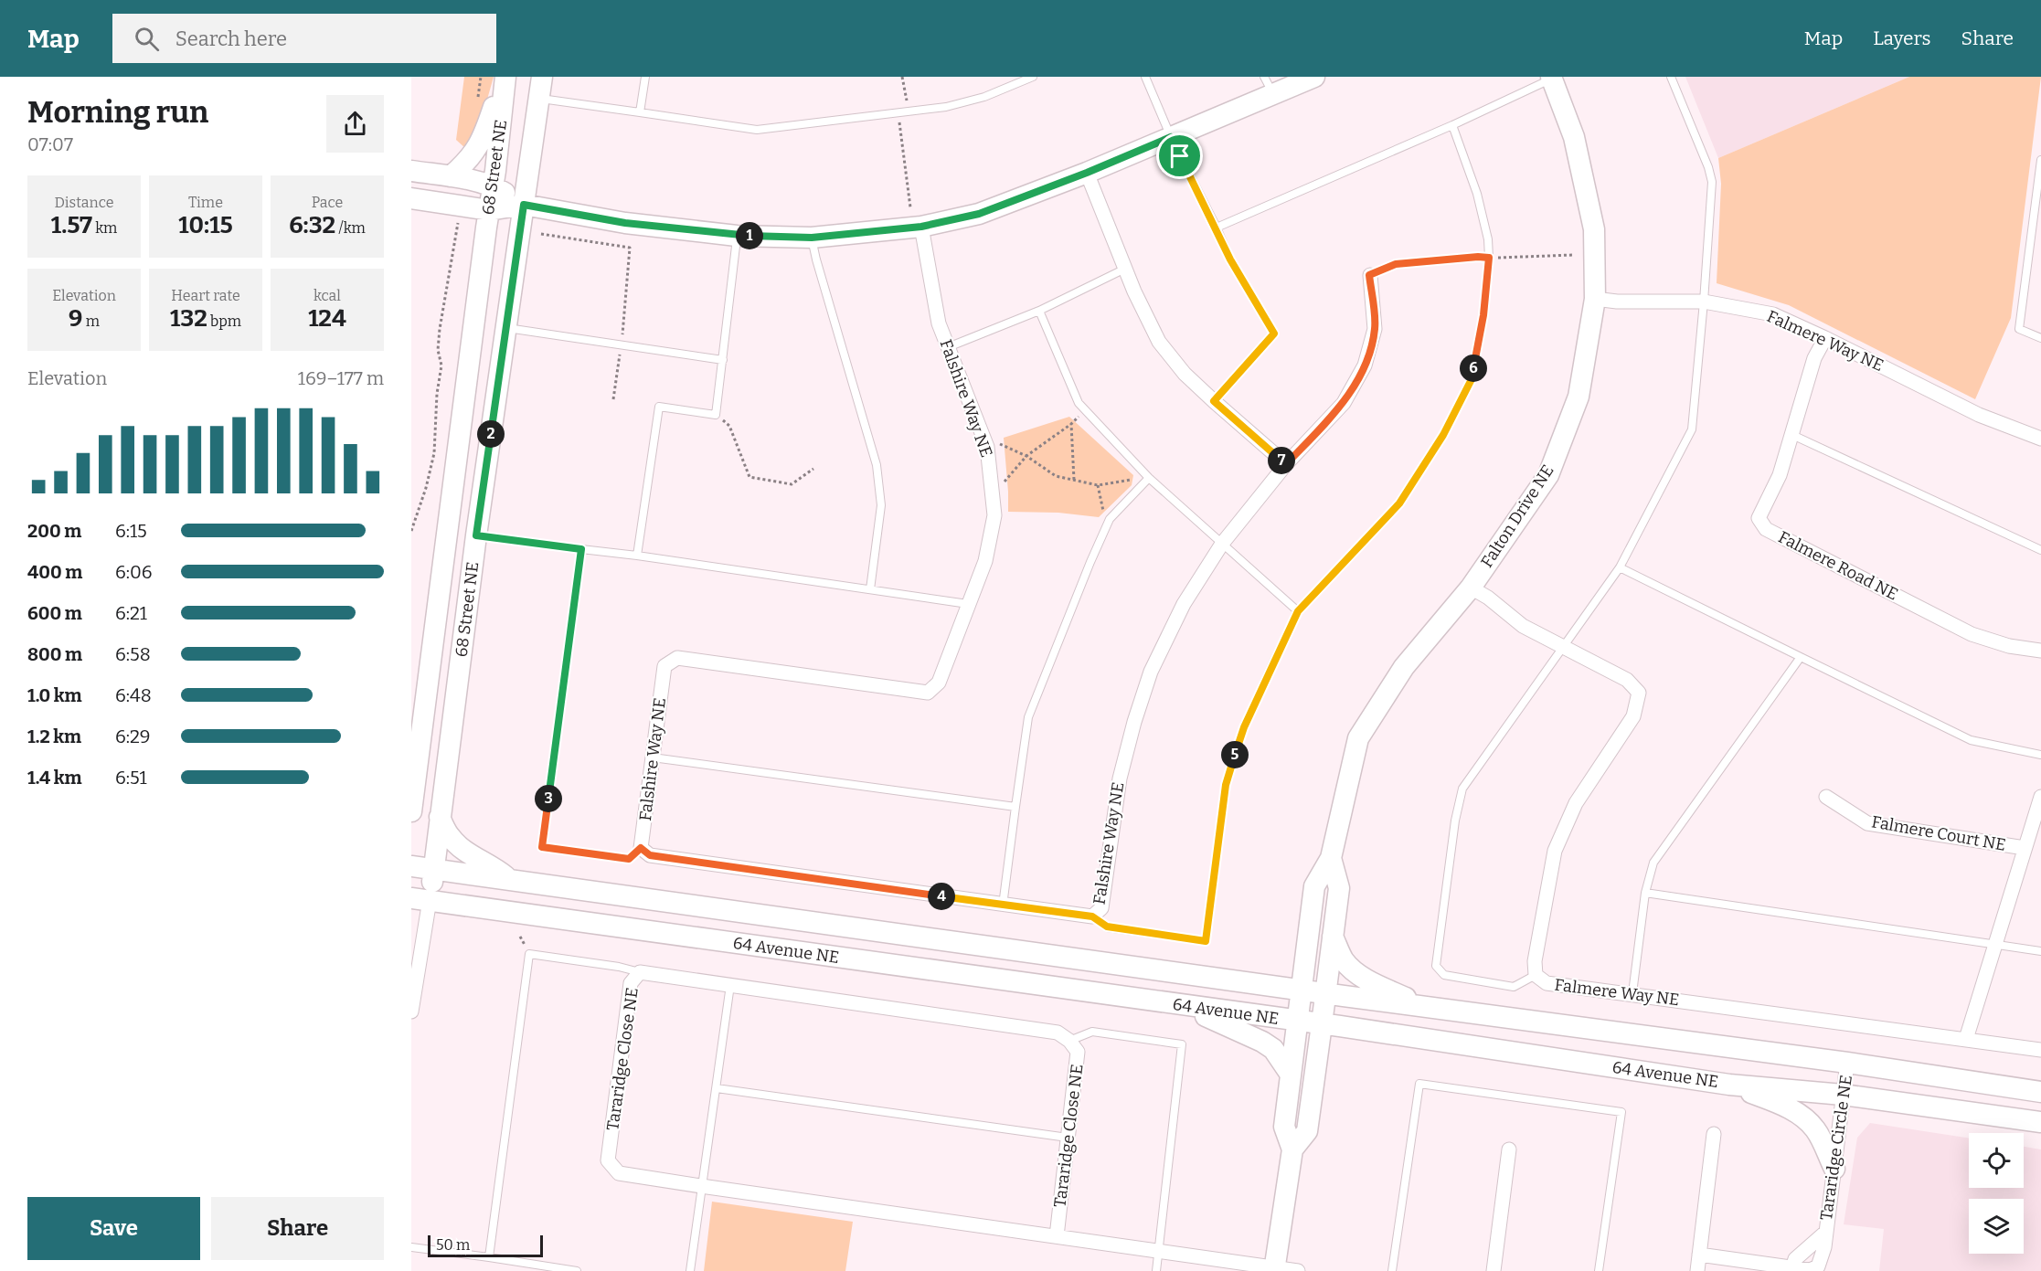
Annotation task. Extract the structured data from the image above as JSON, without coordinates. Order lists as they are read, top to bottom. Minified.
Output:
{"streets":{"main road":["68 Street NE","Falton Drive NE","64 Avenue NE"],"street":["Falmere Way NE","Falshire Way NE","Falmere Road NE","Falmere Court NE","Tararidge Close NE","Tararidge Circle NE"]},"crossings":[["68 Street NE","64 Avenue NE"],["Falmere Way NE","Falton Drive NE"],["Falmere Way NE","Falmere Road NE"],["Falton Drive NE","64 Avenue NE"],["64 Avenue NE","Tararidge Circle NE"]],"scale_bar":"50 m","page":{"header":"Map","search":"Search here","nav":["Map","Layers","Share"],"heading":["Morning run","07:07"],"stats":[["Distance","1.57 km"],["Time","10:15"],["Pace","6:32 /km"],["Elevation","9 m"],["Heart rate","132 bpm"],["kcal","124"]],"pins":["1","6","2","7","5","3","4"],"chart":["Elevation","169–177 m"],"list":[{"name":"200 m","note":"6:15"},{"name":"400 m","note":"6:06"},{"name":"600 m","note":"6:21"},{"name":"800 m","note":"6:58"},{"name":"1.0 km","note":"6:48"},{"name":"1.2 km","note":"6:29"},{"name":"1.4 km","note":"6:51"}],"buttons":["Save","Share"],"scale":"50 m"}}
